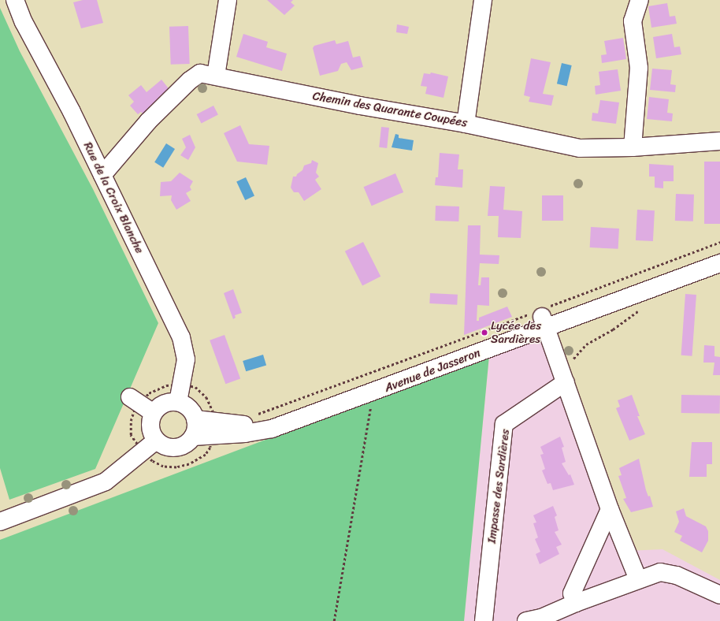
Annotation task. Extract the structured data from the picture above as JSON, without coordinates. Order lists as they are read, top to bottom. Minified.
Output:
{"streets":{"street":["Chemin des Quarante Coupées","Rue de la Croix Blanche","Avenue de Jasseron","Impasse des Sardières"]},"crossings":[["Chemin des Quarante Coupées","Rue de la Croix Blanche"],["Rue de la Croix Blanche","Avenue de Jasseron"]],"places":["Lycée des Sardières"]}
